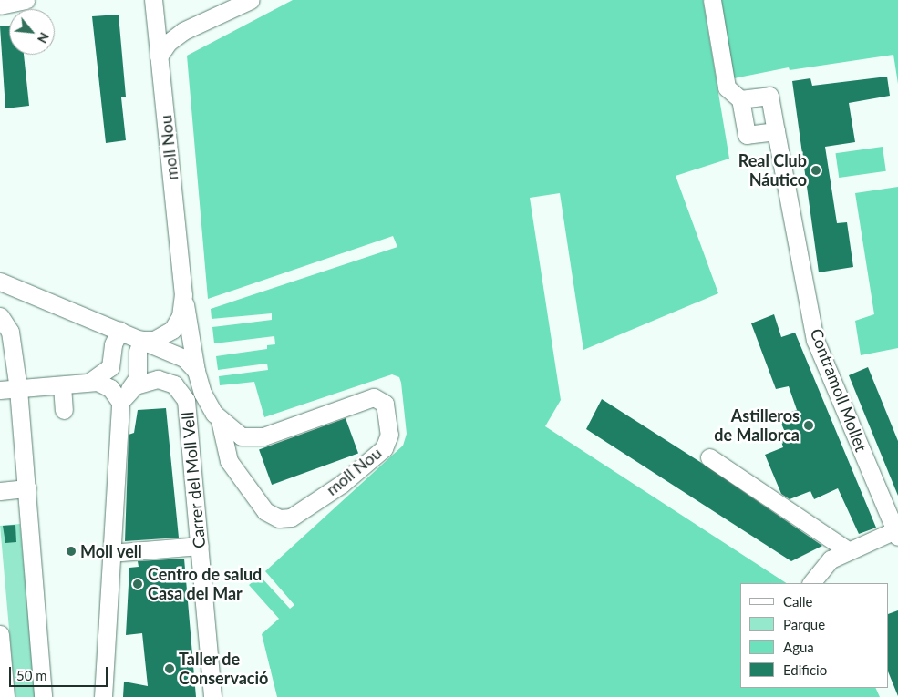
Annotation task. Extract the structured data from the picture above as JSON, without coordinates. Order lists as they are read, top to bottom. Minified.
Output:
{"streets":{"street":["moll Nou","Contramoll Mollet","Carrer del Moll Vell"]},"places":["Real Club Náutico","Astilleros de Mallorca","Moll vell","Centro de salud Casa del Mar","Taller de Conservació"],"legend":["Calle","Parque","Agua","Edificio"],"scale_bar":"50 m","north":"bottom right"}
